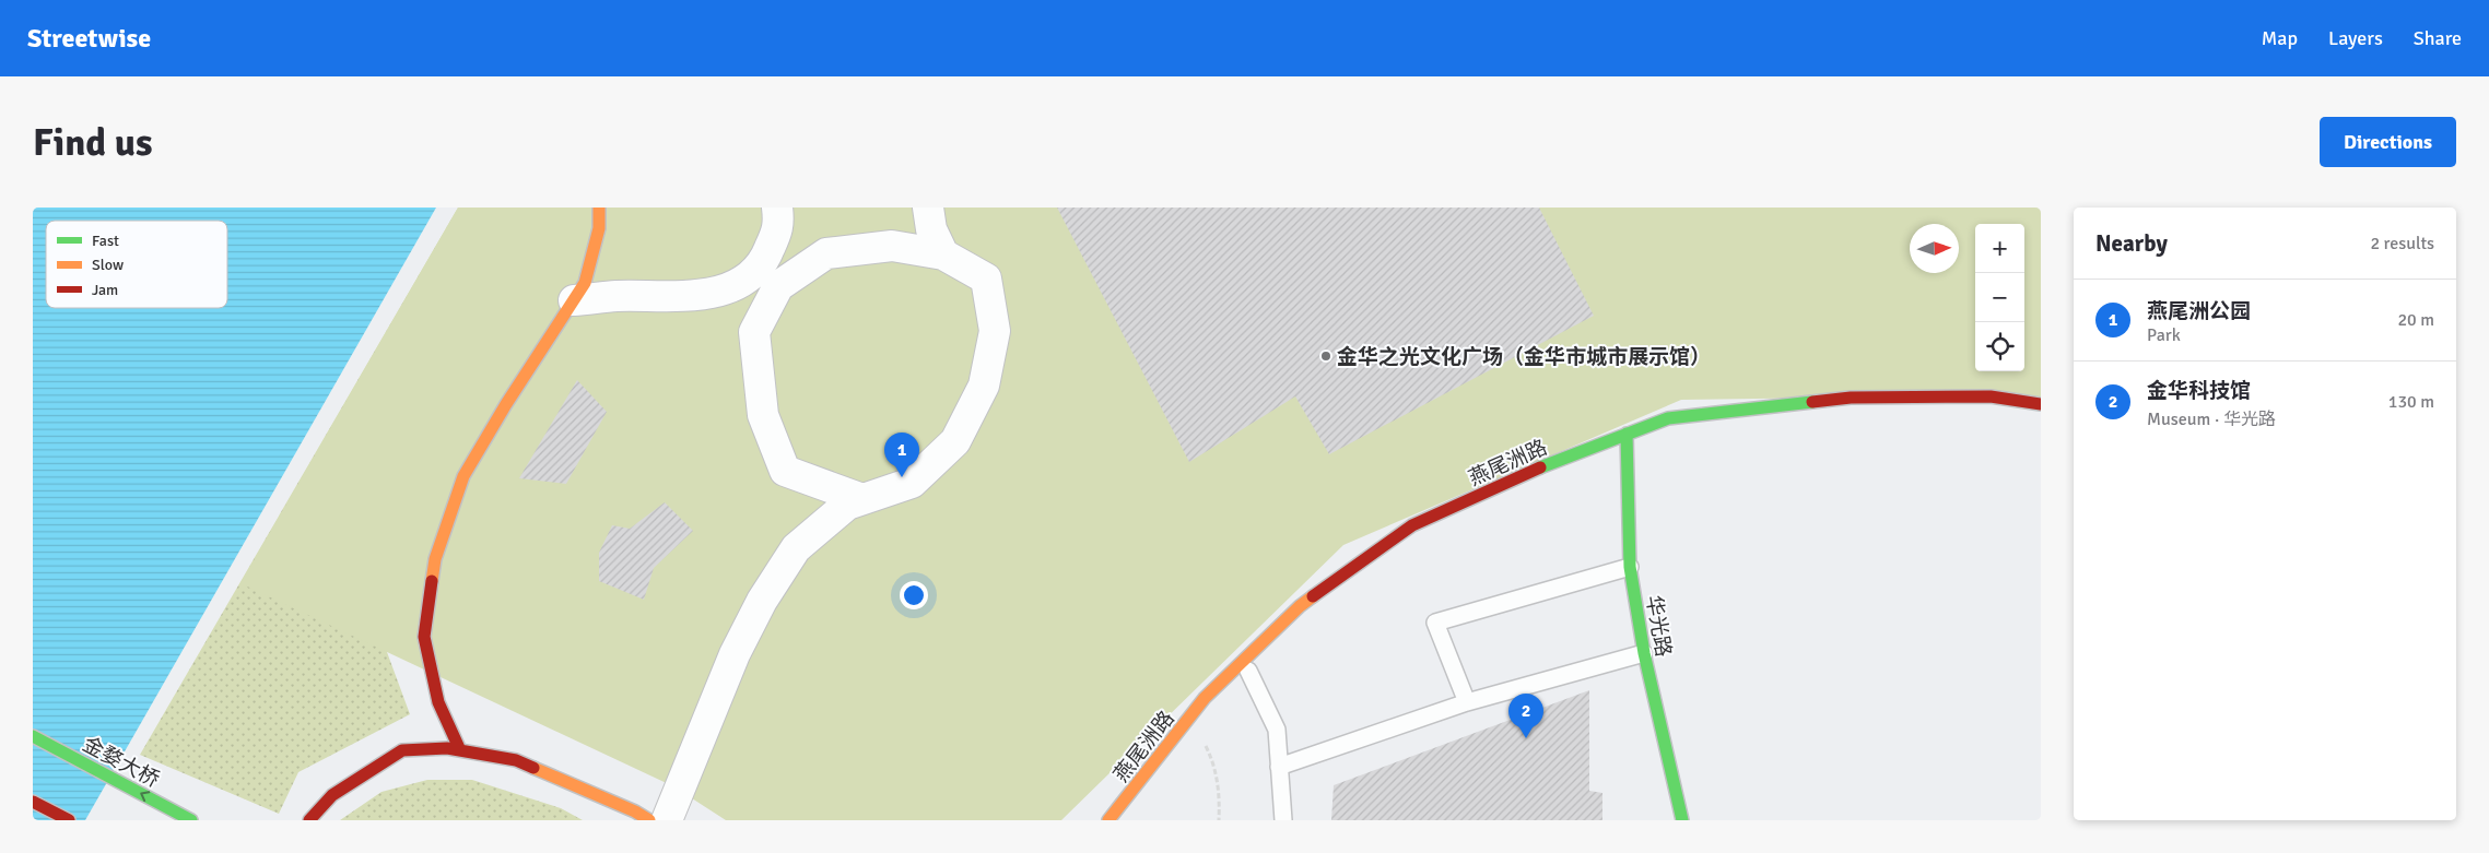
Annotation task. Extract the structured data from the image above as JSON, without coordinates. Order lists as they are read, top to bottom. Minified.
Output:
{"streets":{"street":["燕尾洲路","华光路","金婺大桥"]},"crossings":[["燕尾洲路","华光路"]],"one_way":["金婺大桥"],"places":["金华之光文化广场（金华市城市展示馆）"],"legend":["Fast","Slow","Jam"],"north":"right","page":{"header":"Streetwise","nav":["Map","Layers","Share"],"buttons":"Directions","title":"Find us","heading":["Nearby","2 results"],"map_buttons":["+","−"],"list":[{"mark":"1","name":"燕尾洲公园","note":"Park","value":"20 m"},{"mark":"2","name":"金华科技馆","note":"Museum · 华光路","value":"130 m"}],"pins":["1","2"]}}
